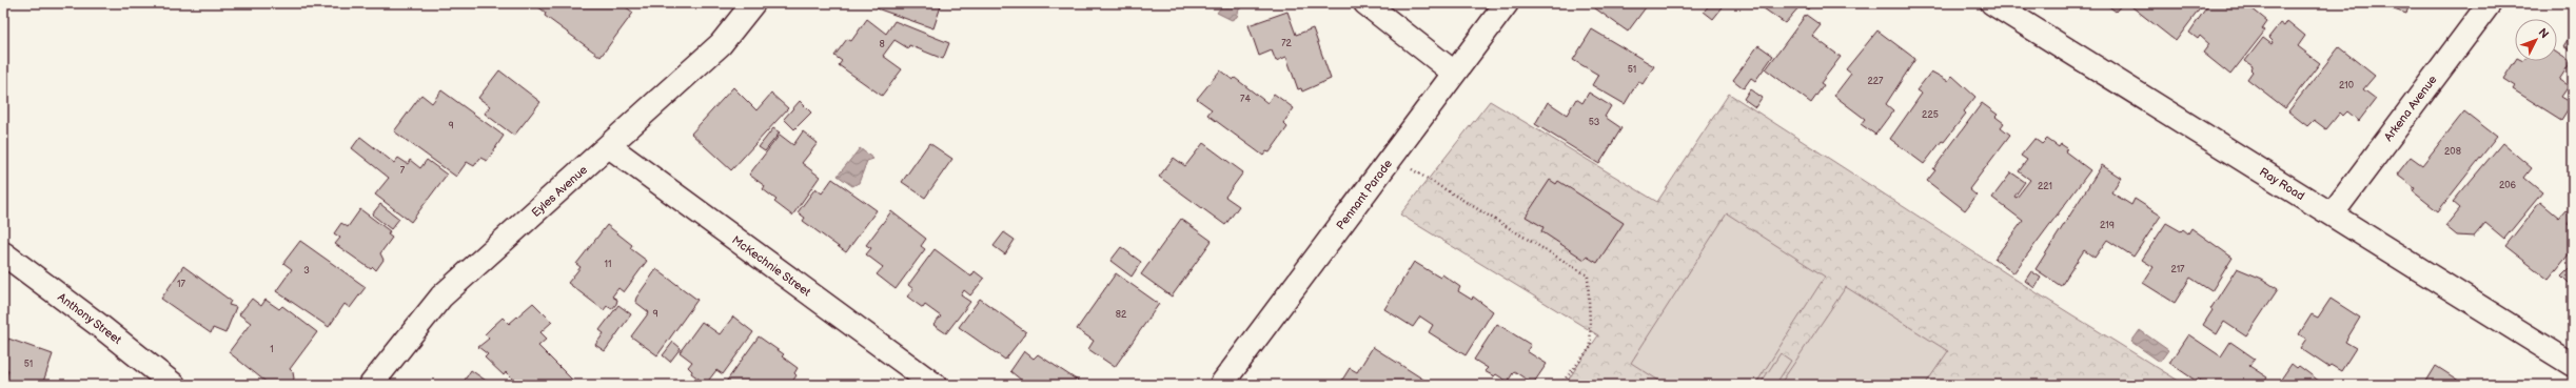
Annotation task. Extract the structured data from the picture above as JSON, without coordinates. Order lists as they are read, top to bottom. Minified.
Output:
{"streets":{"street":["Arkena Avenue","Ray Road","Eyles Avenue","Pennant Parade","McKechnie Street","Anthony Street"]},"crossings":[["Arkena Avenue","Ray Road"],["Eyles Avenue","McKechnie Street"]],"house_numbers":["72","8","51","227","210","74","225","53","9","208","7","206","221","219","11","217","3","17","9","82","1","51"],"north":"top right"}
